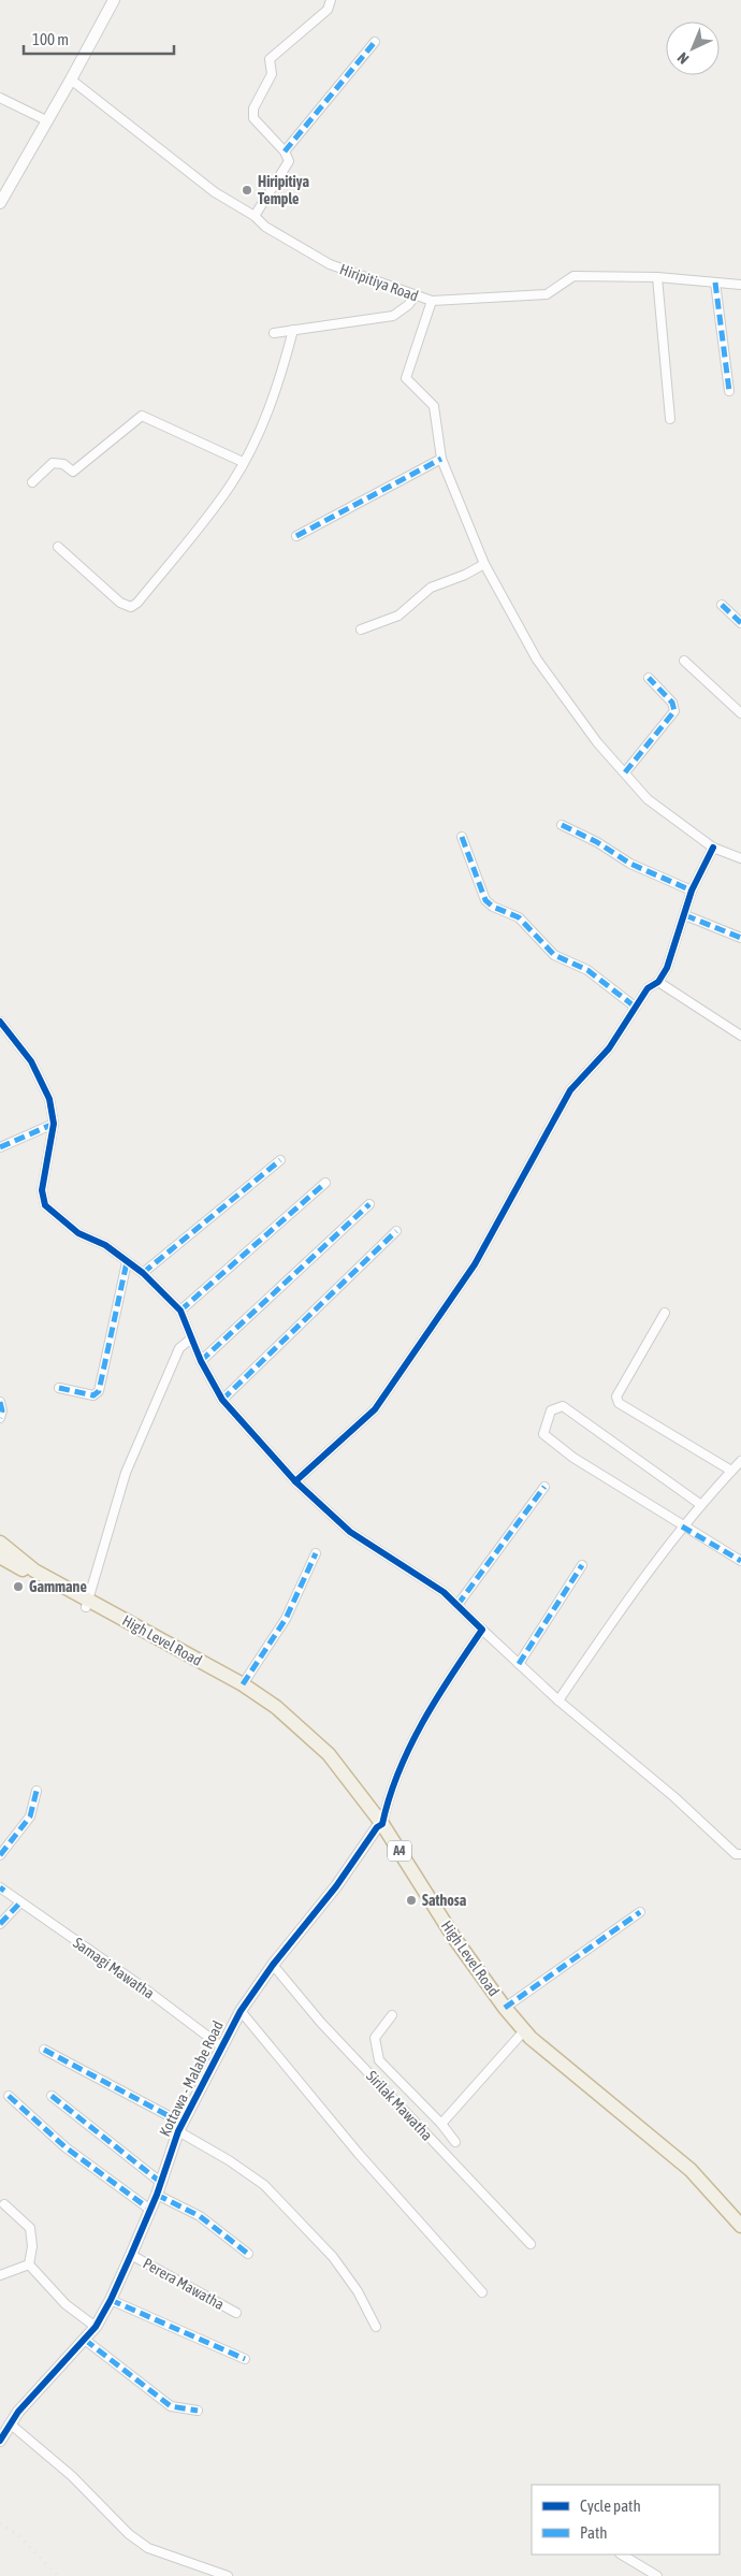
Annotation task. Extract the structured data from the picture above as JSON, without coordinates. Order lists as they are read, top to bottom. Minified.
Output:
{"streets":{"highway":["High Level Road","A4"],"street":["Hiripitiya Road","Samagi Mawatha","Kottawa - Malabe Road","Sirilak Mawatha","Perera Mawatha"]},"crossings":[["High Level Road","Kottawa - Malabe Road"],["Samagi Mawatha","Kottawa - Malabe Road"],["Kottawa - Malabe Road","Sirilak Mawatha"],["Kottawa - Malabe Road","Perera Mawatha"]],"places":["Hiripitiya Temple","Gammane","Sathosa"],"legend":["Cycle path","Path"],"scale_bar":"100 m","north":"bottom left"}
